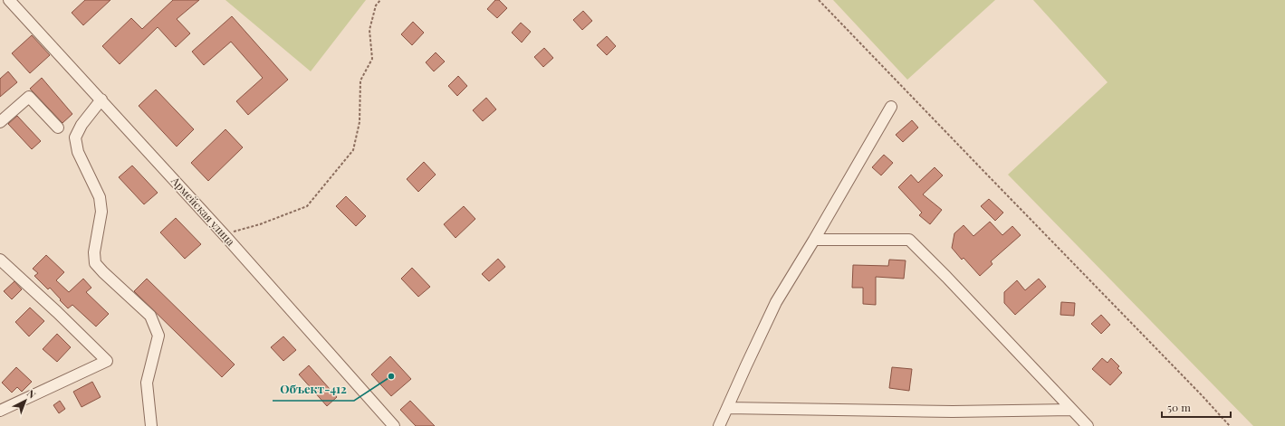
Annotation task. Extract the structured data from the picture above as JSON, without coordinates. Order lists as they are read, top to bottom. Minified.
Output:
{"streets":{"street":["Армейская улица"]},"places":["Объект-412"],"scale_bar":"50 m","north":"top right"}
